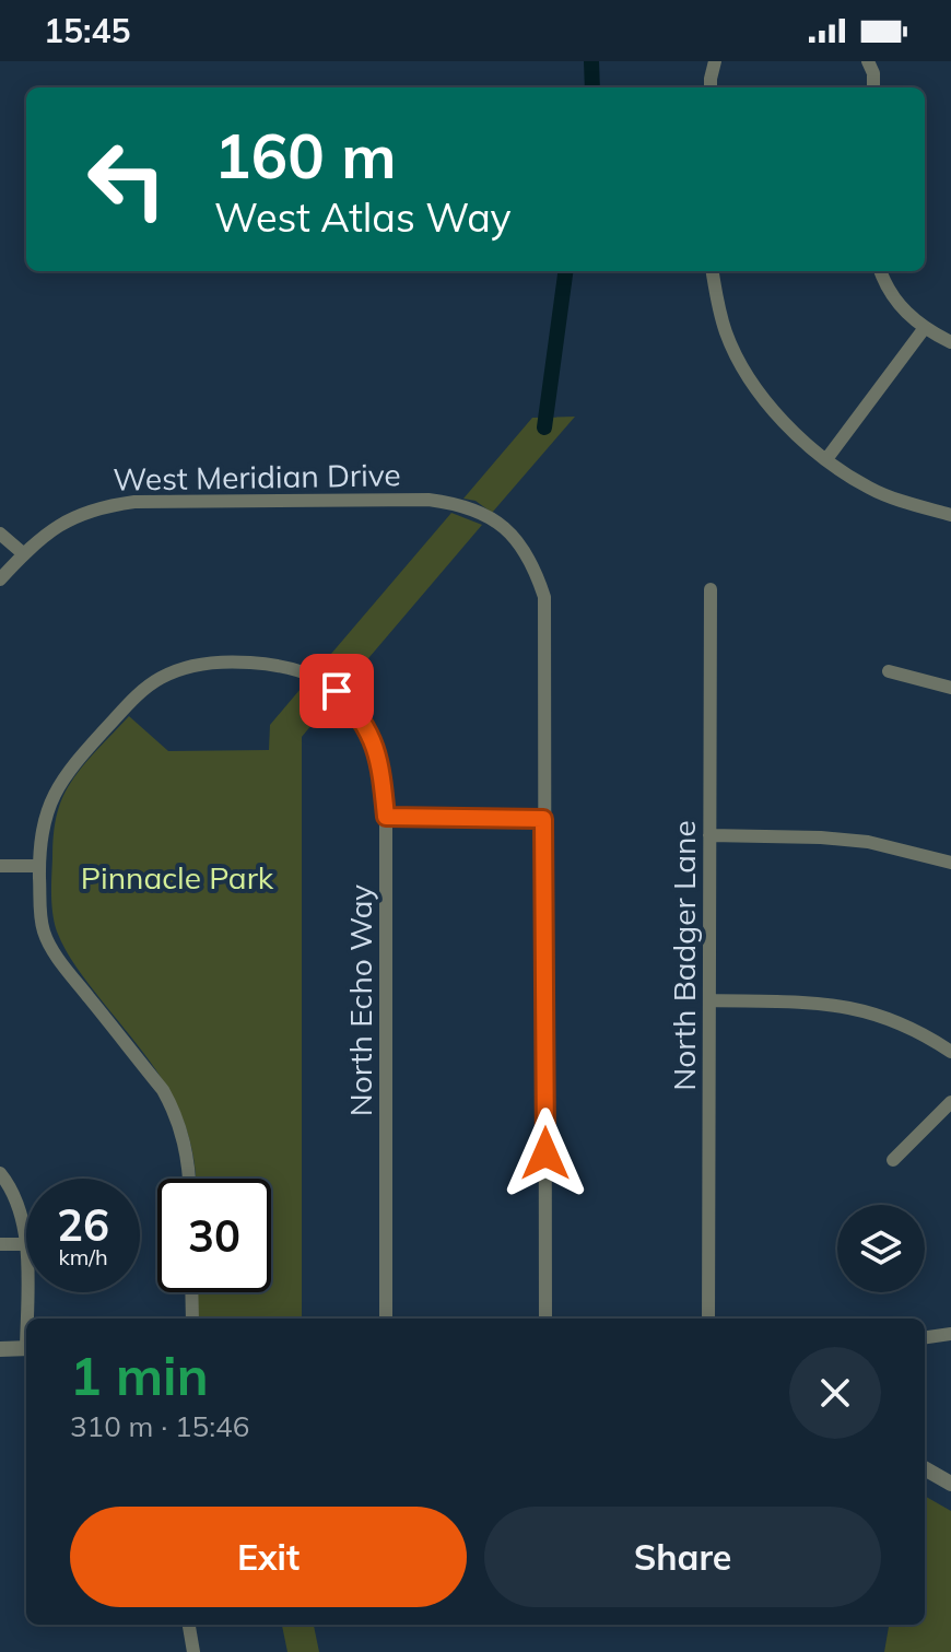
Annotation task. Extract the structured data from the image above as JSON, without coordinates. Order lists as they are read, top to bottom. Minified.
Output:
{"streets":{"street":["West Meridian Drive","North Badger Lane","North Echo Way"]},"parks":["Pinnacle Park"],"page":{"status":"15:45","turn":["160 m","West Atlas Way"],"speed":"26 km/h","limit":"30","heading":["1 min","310 m · 15:46"],"buttons":["Exit","Share"]}}
